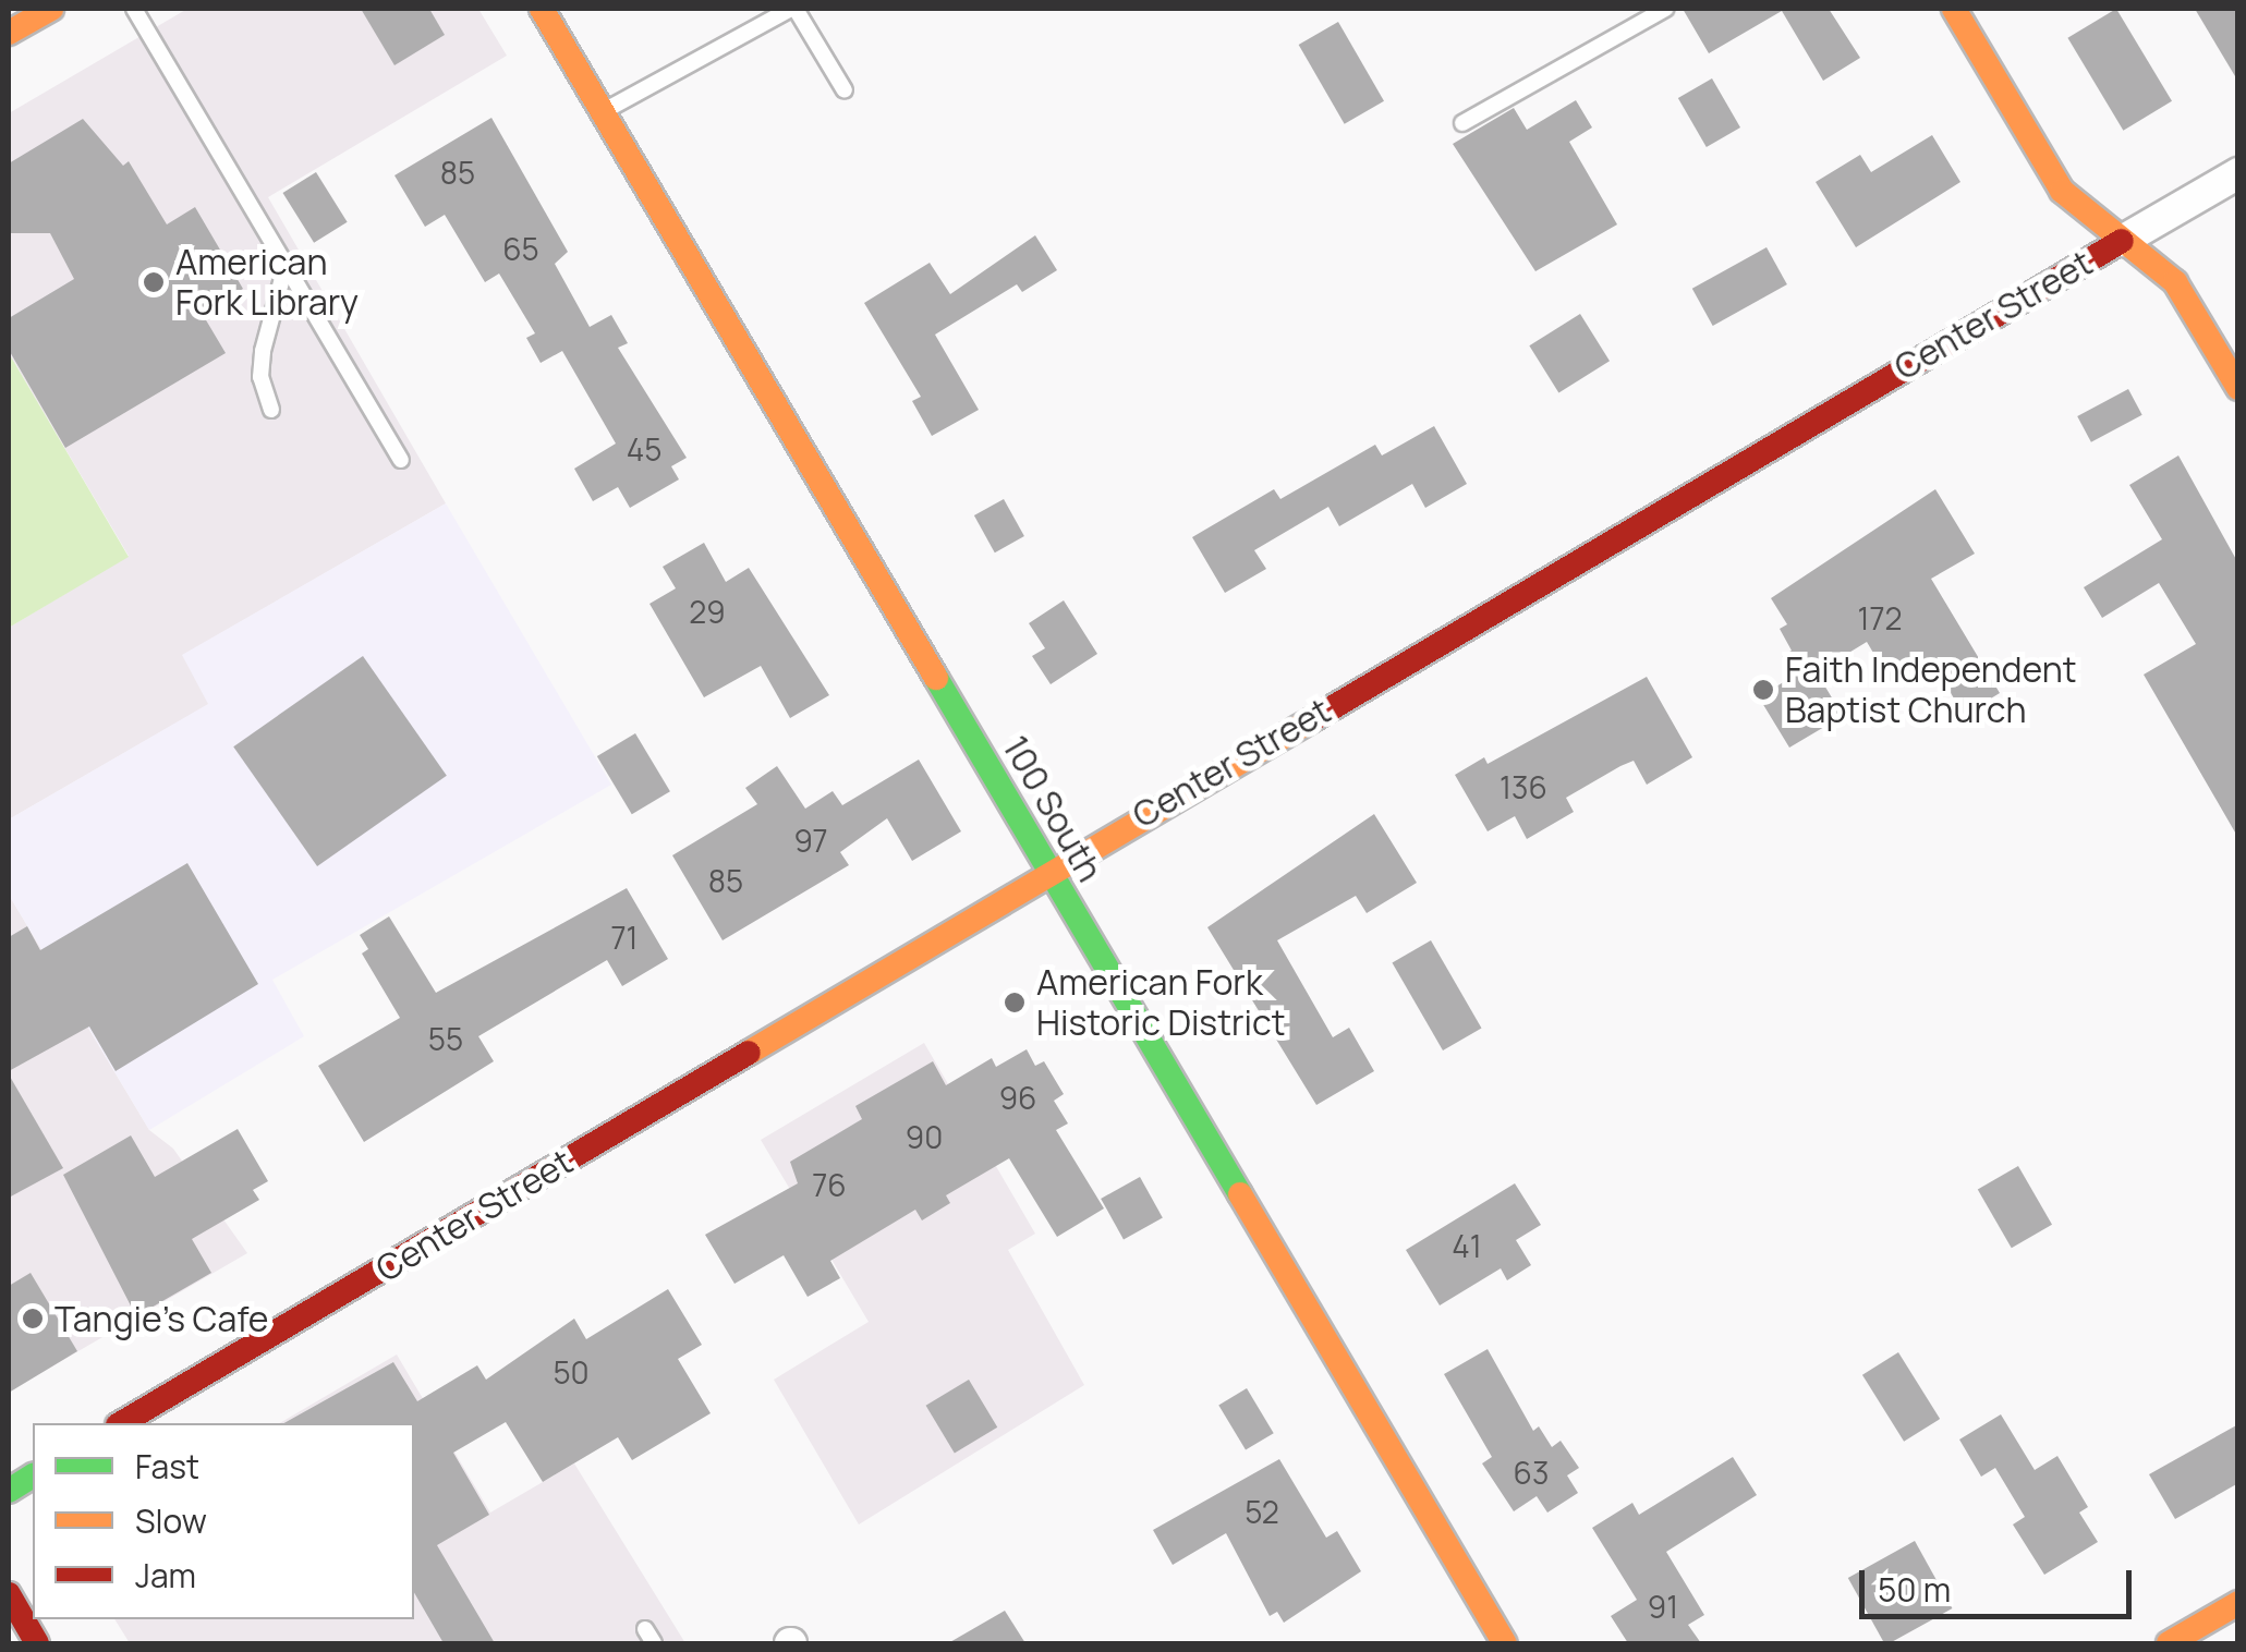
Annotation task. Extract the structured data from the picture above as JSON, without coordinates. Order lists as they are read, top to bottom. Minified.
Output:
{"streets":{"street":["Center Street","100 South"]},"crossings":[["Center Street","100 South"]],"places":["American Fork Library","Faith Independent Baptist Church","American Fork Historic District","Tangie's Cafe"],"house_numbers":["85","65","45","29","172","136","97","85","71","55","96","90","76","41","50","63","52","91"],"legend":["Fast","Slow","Jam"],"scale_bar":"50 m"}
